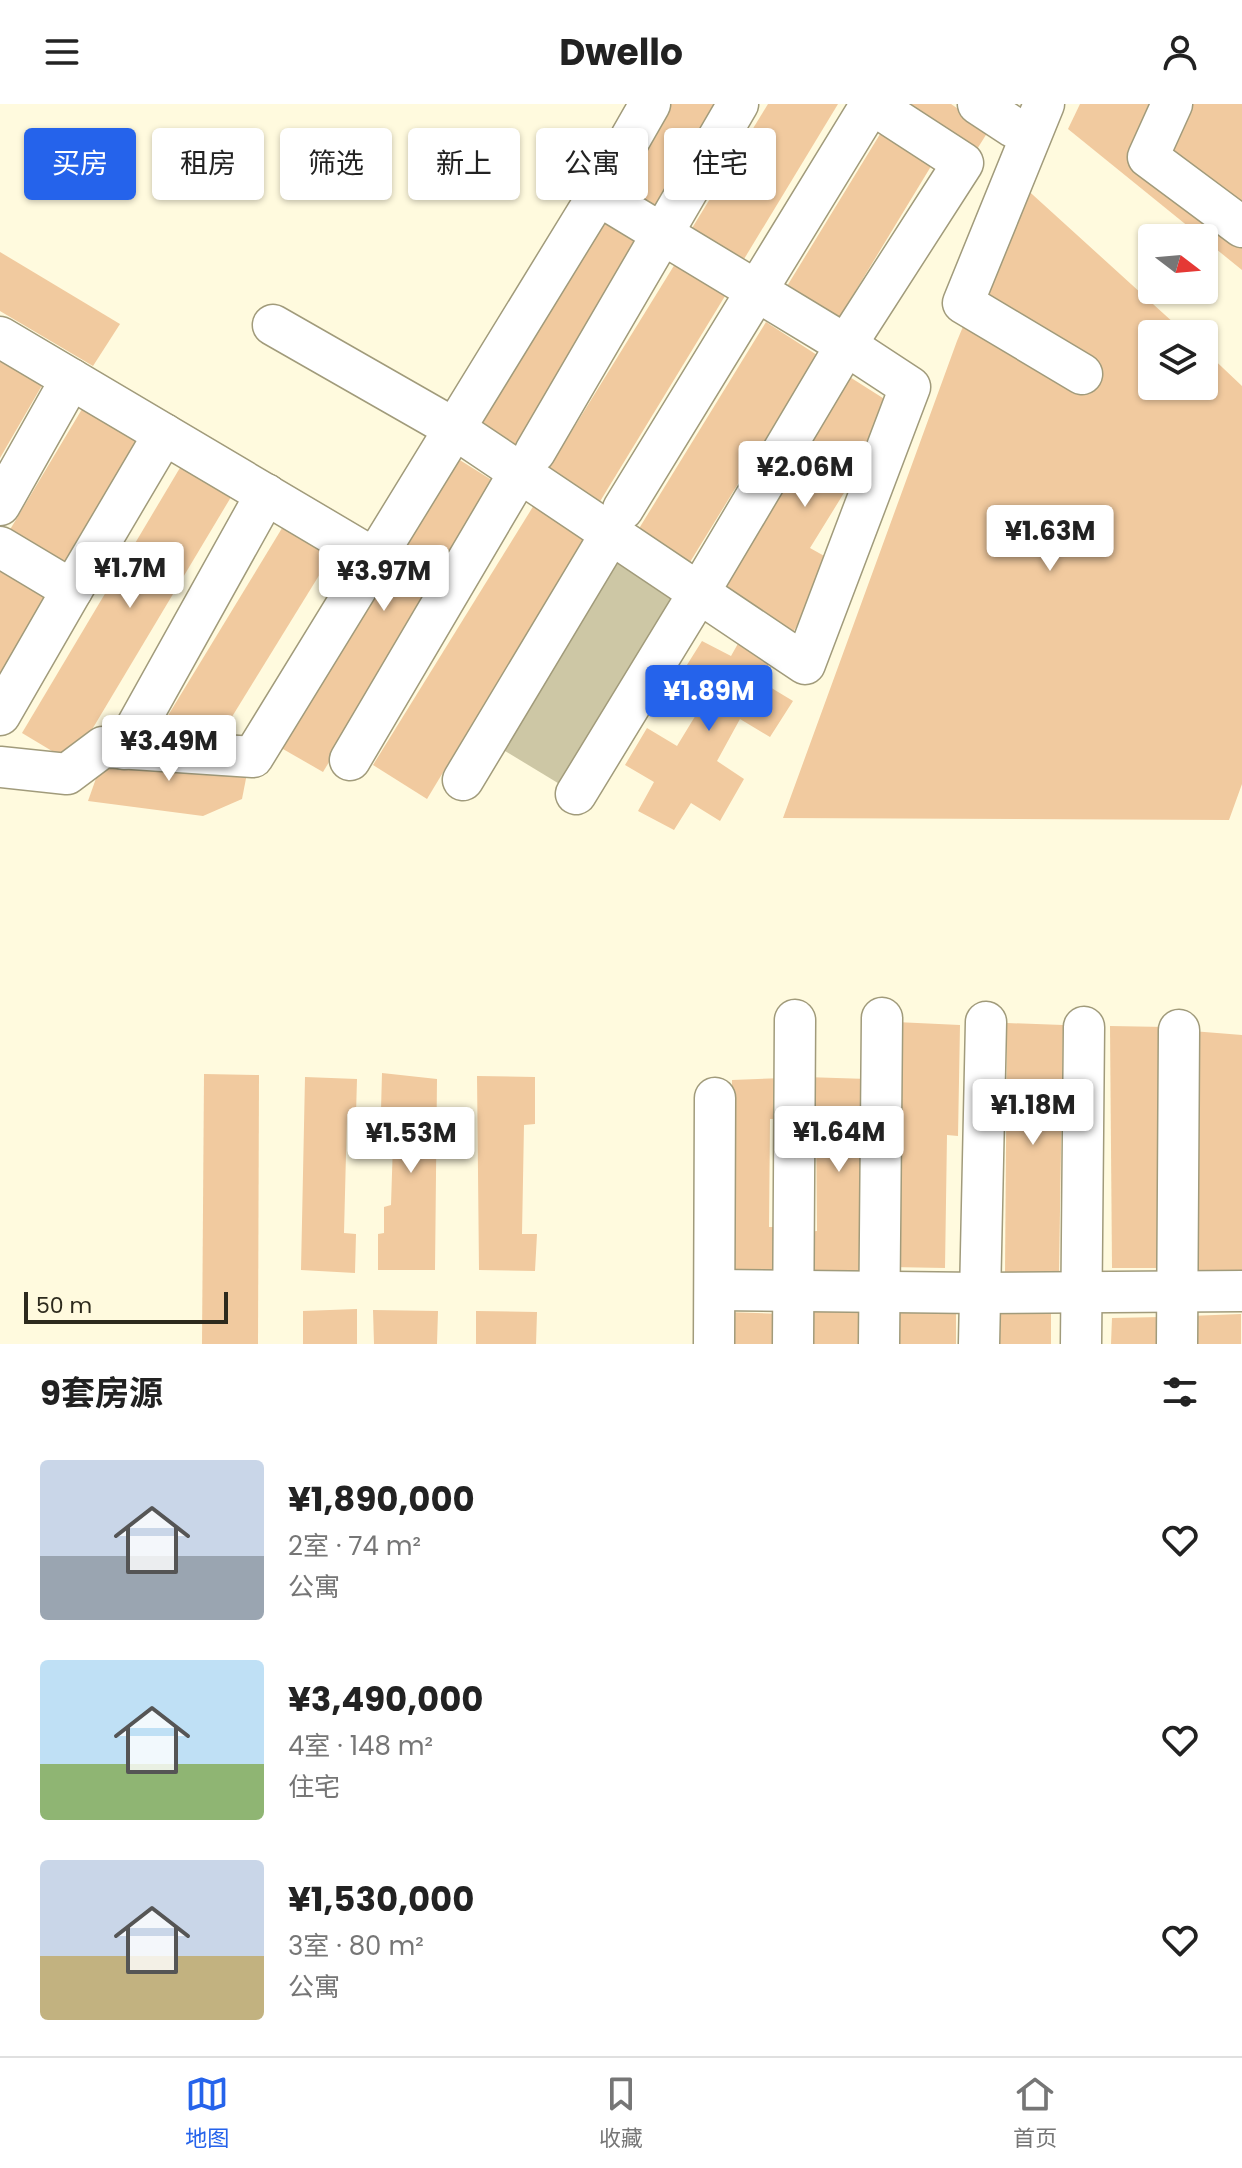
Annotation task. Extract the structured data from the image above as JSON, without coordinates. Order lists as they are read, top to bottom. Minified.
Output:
{"scale_bar":"50 m","north":"right","page":{"header":"Dwello","chip":["买房","租房","筛选","新上","公寓","住宅"],"price":["¥2.06M","¥1.63M","¥1.7M","¥3.97M","¥1.89M","¥3.49M","¥1.18M","¥1.64M","¥1.53M"],"scale":"50 m","heading":"9套房源","list":[{"name":"¥1,890,000","note":"2室 · 74 m² · 公寓"},{"name":"¥3,490,000","note":"4室 · 148 m² · 住宅"},{"name":"¥1,530,000","note":"3室 · 80 m² · 公寓"}],"tabs":["地图","收藏","首页"]}}
